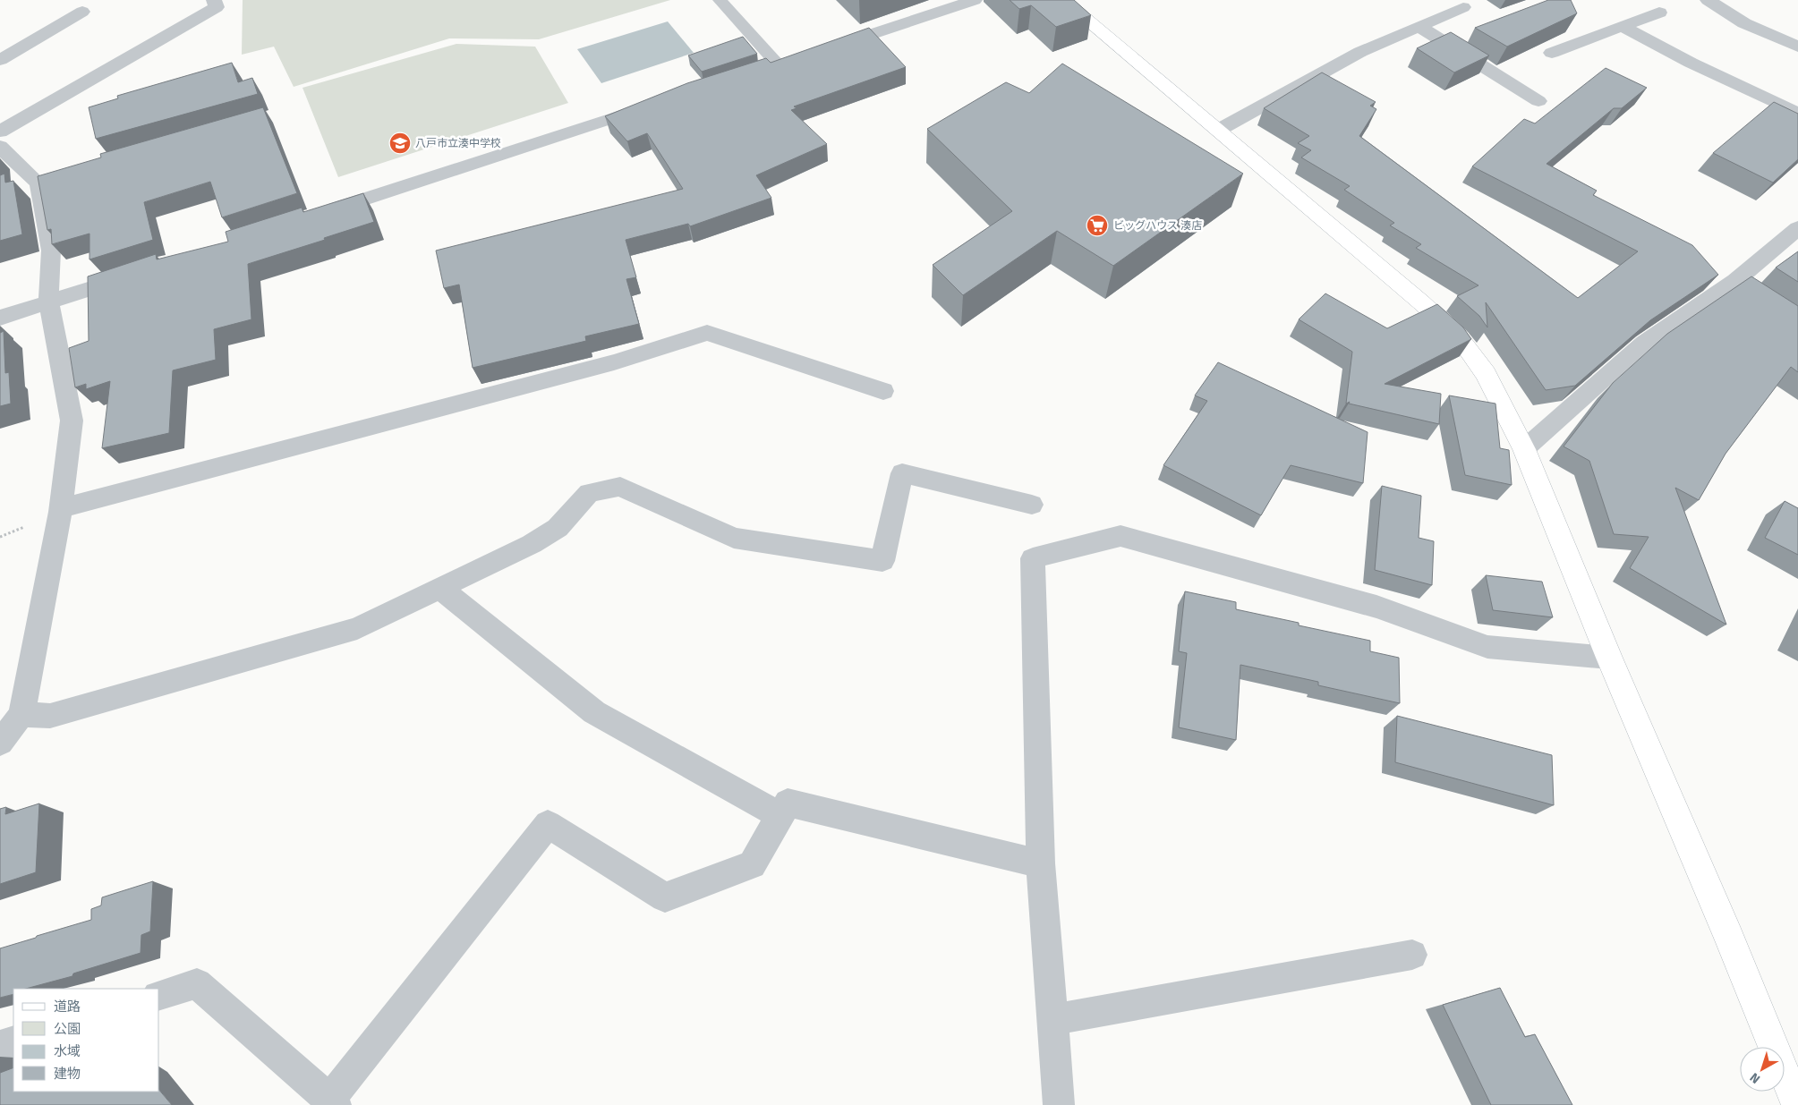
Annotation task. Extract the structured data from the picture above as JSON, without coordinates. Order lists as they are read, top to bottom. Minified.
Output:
{"places":{"school or university":["八戸市立湊中学校"],"supermarket":["ビッグハウス 湊店"]},"legend":["道路","公園","水域","建物"],"north":"bottom left"}
